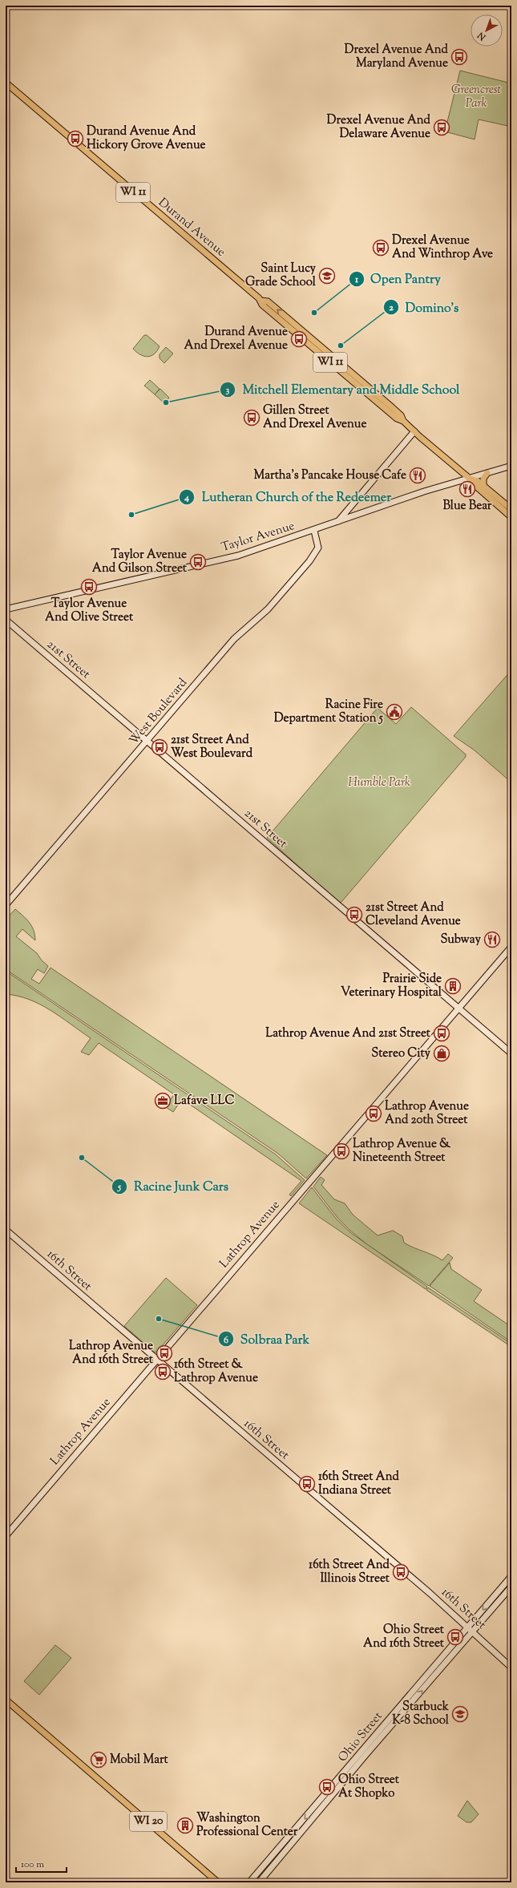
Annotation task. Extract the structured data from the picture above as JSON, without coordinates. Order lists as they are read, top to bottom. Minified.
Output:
{"streets":{"main road":["WI 11","Durand Avenue","WI 20"],"street":["Taylor Avenue","21st Street","West Boulevard","Lathrop Avenue","16th Street","Ohio Street"]},"crossings":[["Durand Avenue","Taylor Avenue"],["Taylor Avenue","West Boulevard"],["21st Street","West Boulevard"],["21st Street","Lathrop Avenue"],["Lathrop Avenue","16th Street"],["16th Street","Ohio Street"]],"parks":["Greencrest Park","Humble Park"],"places":{"bus stop":["Drexel Avenue And Maryland Avenue","Drexel Avenue And Delaware Avenue","Durand Avenue And Hickory Grove Avenue","Drexel Avenue And Winthrop Ave","Durand Avenue And Drexel Avenue","Gillen Street And Drexel Avenue","Taylor Avenue And Gilson Street","Taylor Avenue And Olive Street","21st Street And West Boulevard","21st Street And Cleveland Avenue","Lathrop Avenue And 21st Street","Lathrop Avenue And 20th Street","Lathrop Avenue & Nineteenth Street","Lathrop Avenue And 16th Street","16th Street & Lathrop Avenue","16th Street And Indiana Street","16th Street And Illinois Street","Ohio Street And 16th Street","Ohio Street At Shopko"],"school or university":["Saint Lucy Grade School","Starbuck K-8 School"],"other":["Open Pantry","Domino's","Mitchell Elementary and Middle School","Lutheran Church of the Redeemer","Racine Junk Cars","Solbraa Park"],"restaurant":["Martha's Pancake House Cafe","Blue Bear","Subway"],"public building":["Racine Fire Department Station 5"],"building":["Prairie Side Veterinary Hospital","Washington Professional Center"],"shop":["Stereo City"],"office":["Lafave LLC"],"supermarket":["Mobil Mart"]},"scale_bar":"100 m","north":"bottom left"}
